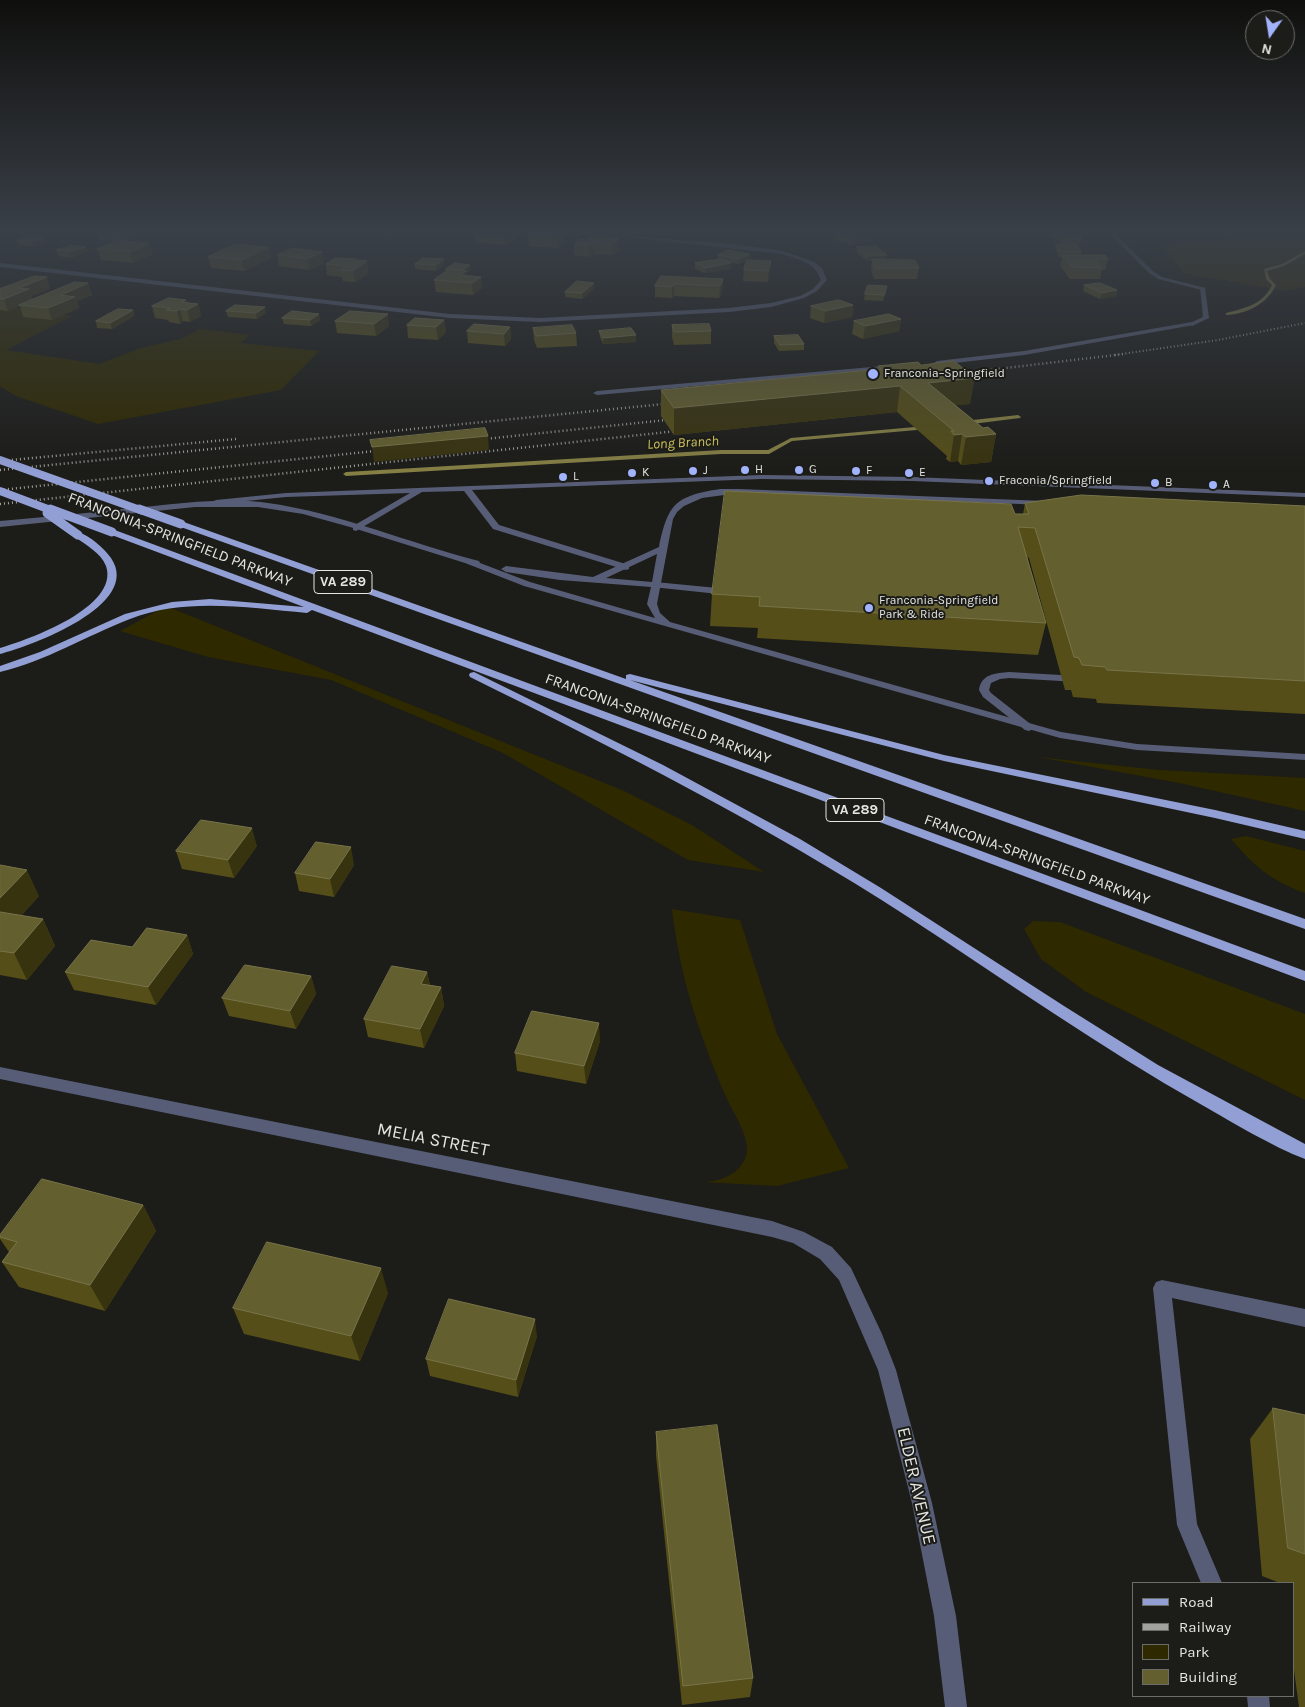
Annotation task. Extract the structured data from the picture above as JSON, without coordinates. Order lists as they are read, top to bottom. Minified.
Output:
{"streets":{"main road":["FRANCONIA-SPRINGFIELD PARKWAY","VA 289"],"street":["MELIA STREET","ELDER AVENUE"]},"crossings":[["MELIA STREET","ELDER AVENUE"]],"water":["Long Branch"],"places":["Franconia–Springfield","H","G","J","F","K","E","L","Fraconia/Springfield","B","A","Franconia-Springfield Park & Ride"],"legend":["Road","Railway","Park","Building"],"north":"bottom"}
